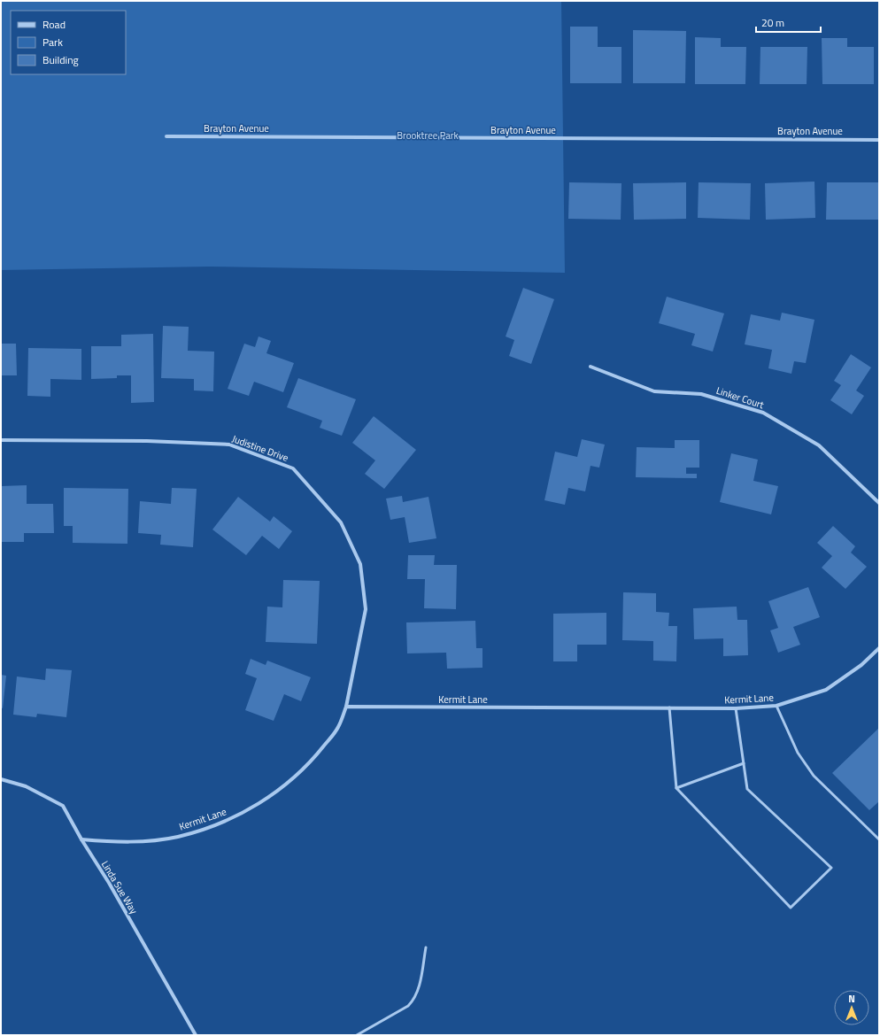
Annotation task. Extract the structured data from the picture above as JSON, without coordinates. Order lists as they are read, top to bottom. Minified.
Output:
{"streets":{"street":["Brayton Avenue","Linker Court","Judistine Drive","Kermit Lane","Linda Sue Way"]},"crossings":[["Judistine Drive","Kermit Lane"],["Kermit Lane","Linda Sue Way"]],"parks":["Brooktree Park"],"legend":["Road","Park","Building"],"scale_bar":"20 m","north":"top"}
